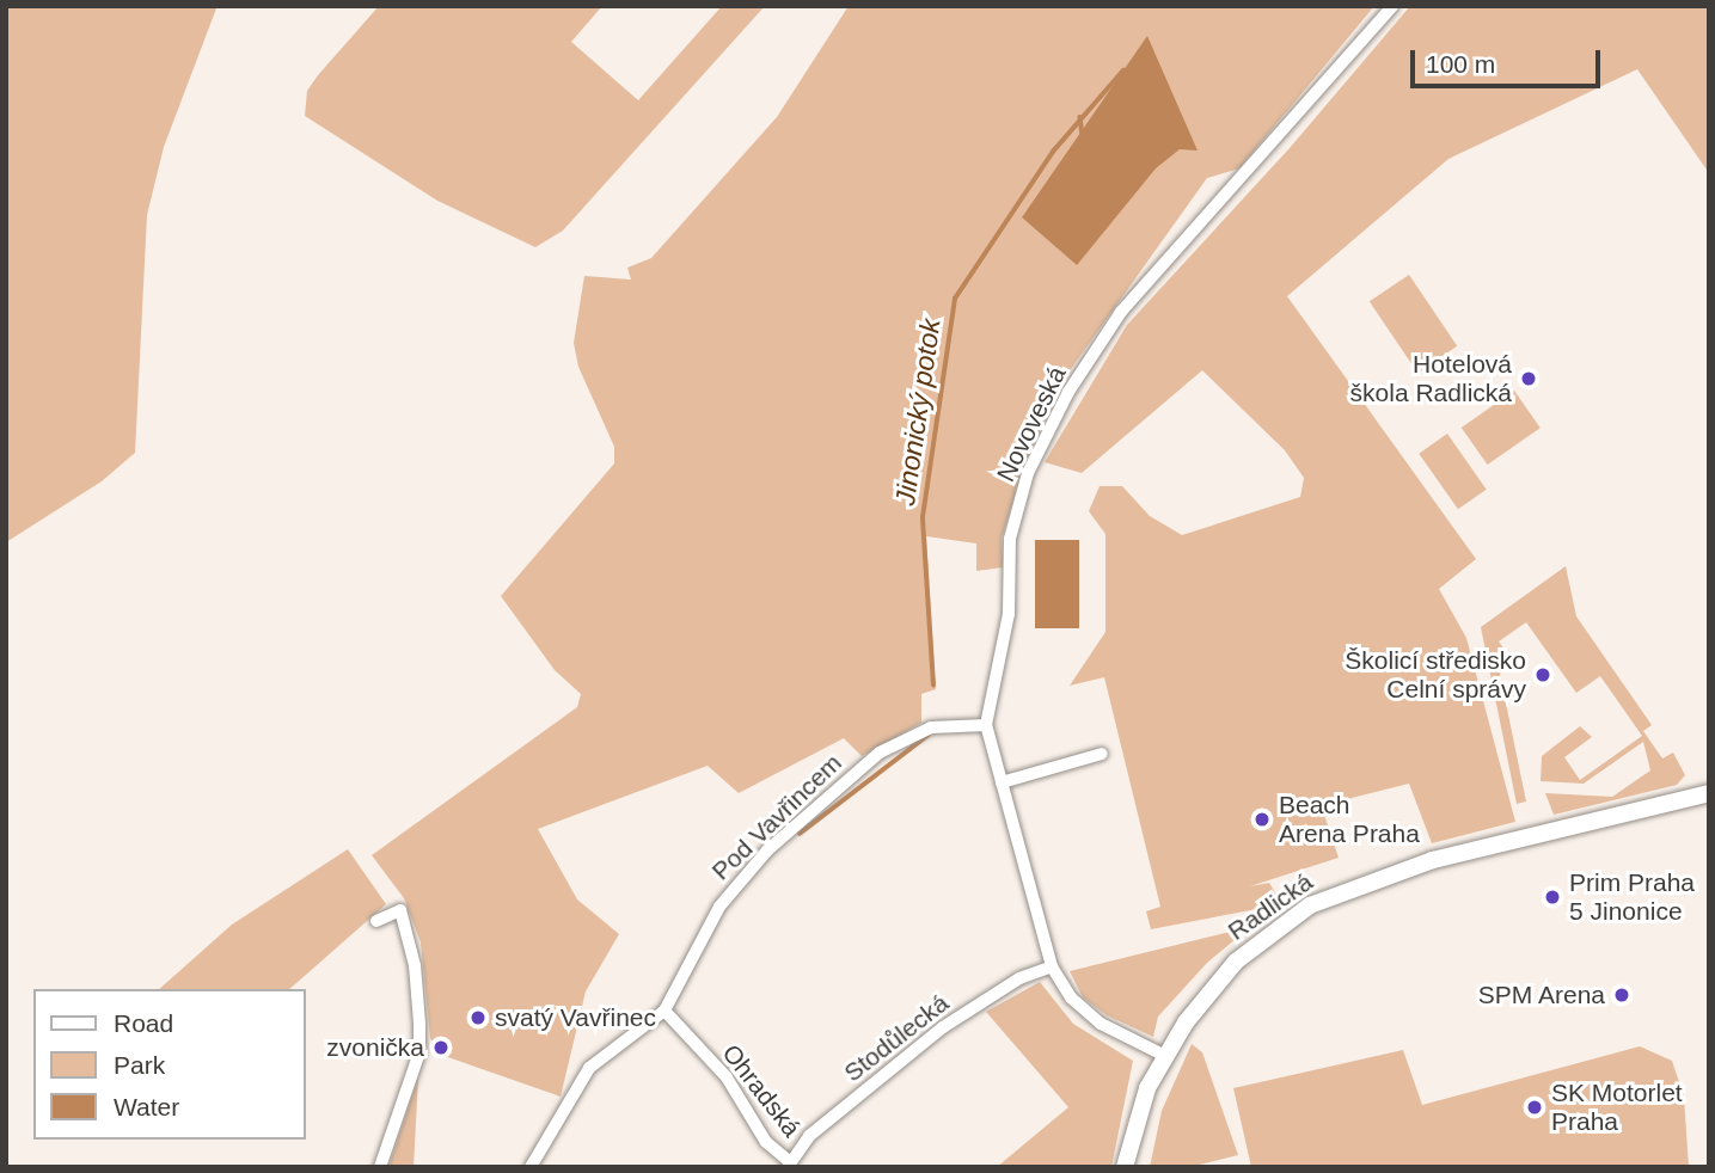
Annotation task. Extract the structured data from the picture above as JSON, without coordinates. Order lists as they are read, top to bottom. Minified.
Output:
{"streets":{"main road":["Radlická"],"street":["Novoveská","Pod Vavřincem","Stodůlecká","Ohradská"]},"crossings":[["Novoveská","Pod Vavřincem"],["Novoveská","Radlická"],["Novoveská","Stodůlecká"],["Pod Vavřincem","Ohradská"],["Stodůlecká","Ohradská"]],"water":["Jinonický potok"],"places":["Hotelová škola Radlická","Školicí středisko Celní správy","Beach Arena Praha","Prim Praha 5 Jinonice","SPM Arena","svatý Vavřinec","zvonička","SK Motorlet Praha"],"legend":["Road","Park","Water"],"scale_bar":"100 m"}
